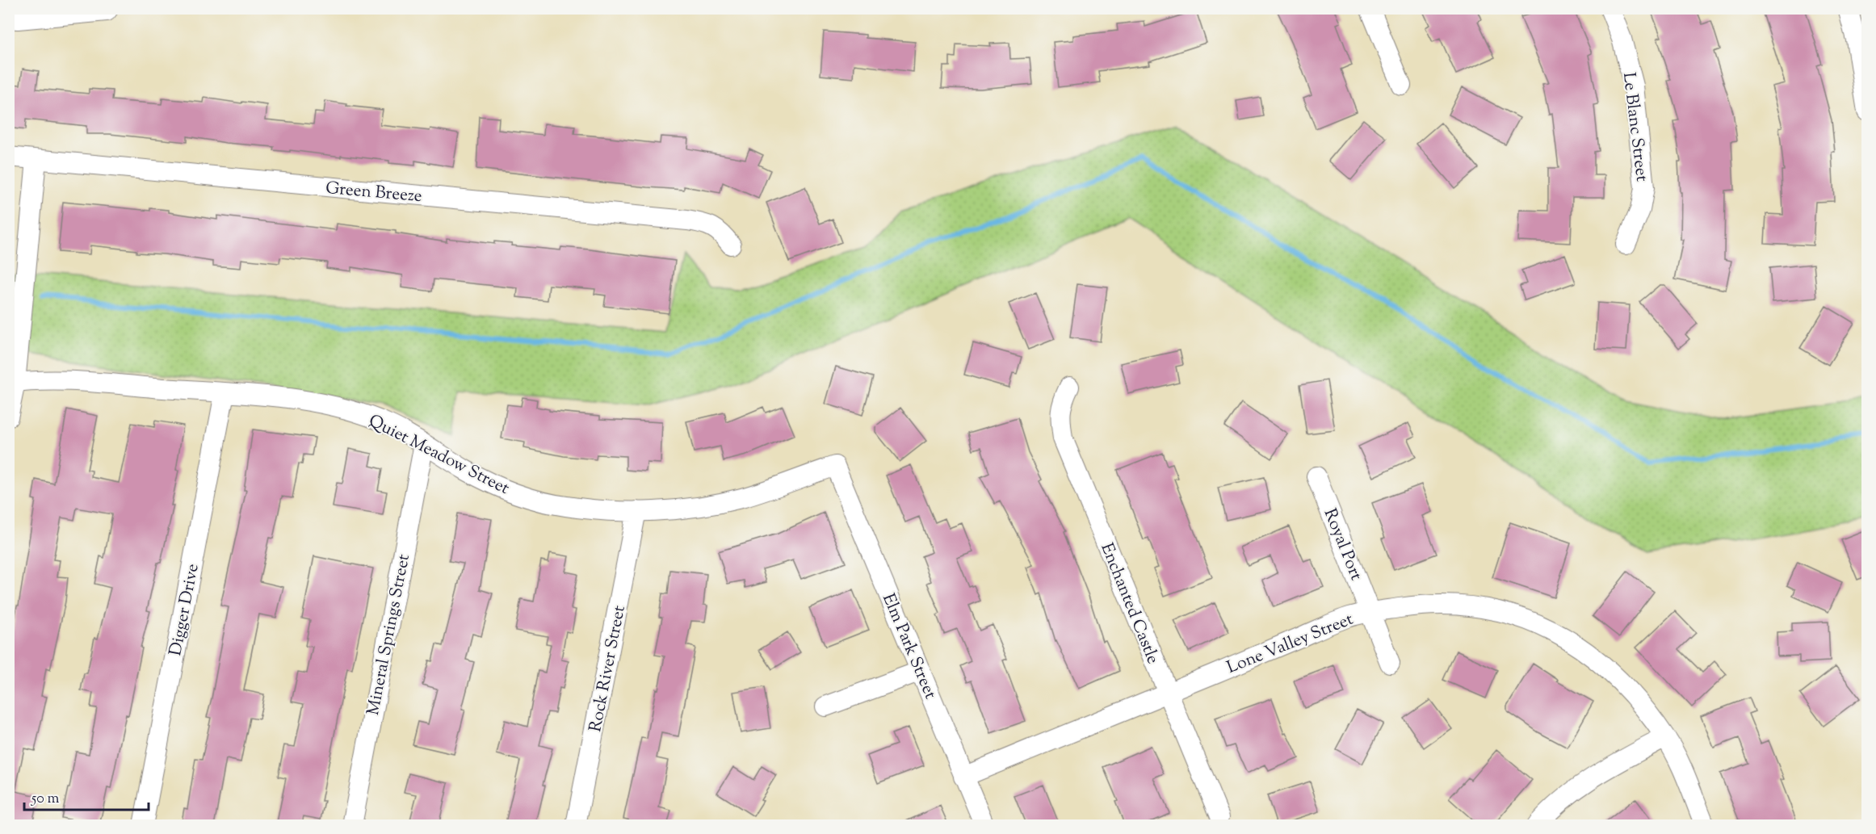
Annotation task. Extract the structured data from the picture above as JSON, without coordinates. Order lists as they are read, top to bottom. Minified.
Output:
{"streets":{"street":["Le Blanc Street","Green Breeze","Quiet Meadow Street","Royal Port","Enchanted Castle","Digger Drive","Mineral Springs Street","Lone Valley Street","Elm Park Street","Rock River Street"]},"crossings":[["Quiet Meadow Street","Digger Drive"],["Quiet Meadow Street","Mineral Springs Street"],["Quiet Meadow Street","Elm Park Street"],["Quiet Meadow Street","Rock River Street"],["Royal Port","Lone Valley Street"],["Enchanted Castle","Lone Valley Street"],["Lone Valley Street","Elm Park Street"]],"scale_bar":"50 m"}
